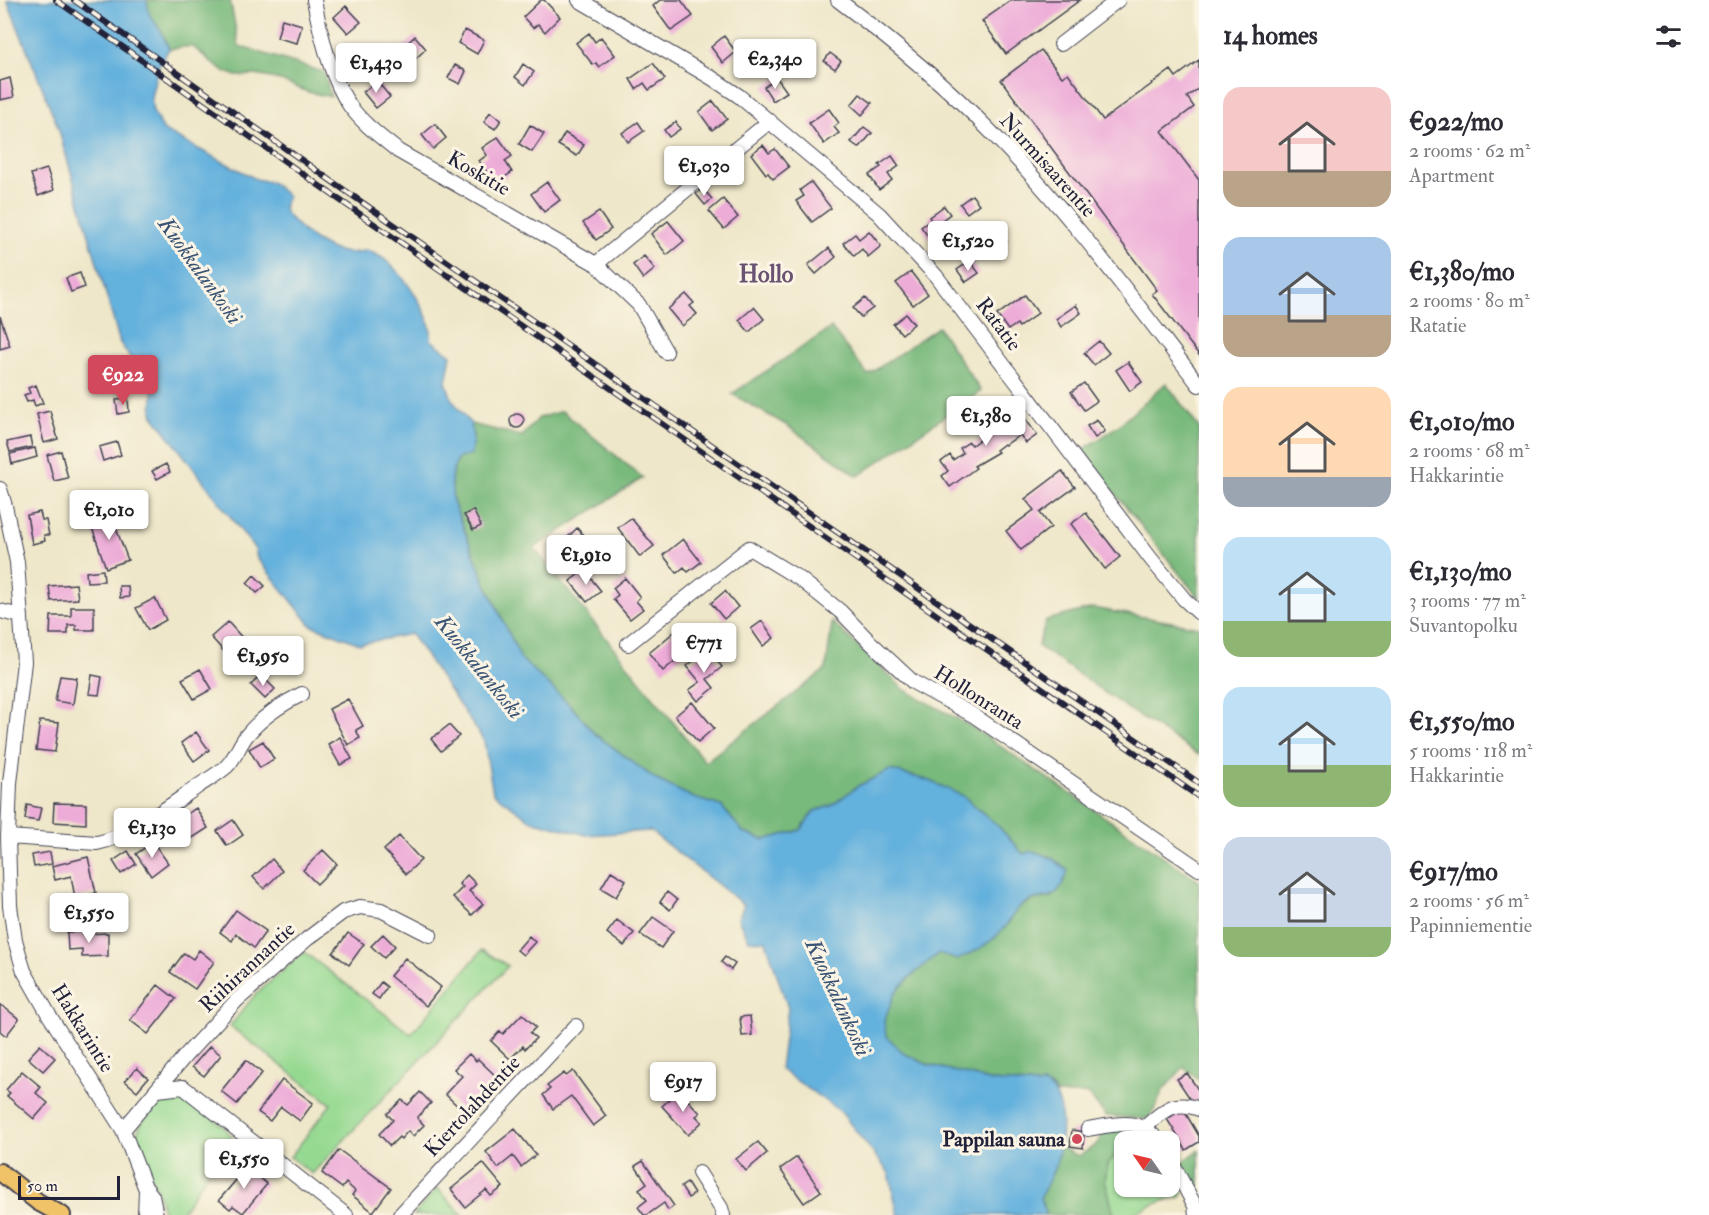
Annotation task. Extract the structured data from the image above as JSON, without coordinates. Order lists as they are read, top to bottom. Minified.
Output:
{"streets":{"street":["Nurmisaarentie","Koskitie","Ratatie","Hollonranta","Riihirannantie","Hakkarintie","Kiertolahdentie"]},"crossings":[["Riihirannantie","Hakkarintie"]],"districts":["Hollo"],"water":["Kuokkalankoski"],"places":["Pappilan sauna"],"scale_bar":"50 m","north":"top left","page":{"heading":"14 homes","price":["€2,340","€1,430","€1,030","€1,520","€922","€1,380","€1,010","€1,910","€771","€1,950","€1,130","€1,550","€917","€1,550"],"list":[{"name":"€922/mo","note":"2 rooms · 62 m² · Apartment"},{"name":"€1,380/mo","note":"2 rooms · 80 m² · Ratatie"},{"name":"€1,010/mo","note":"2 rooms · 68 m² · Hakkarintie"},{"name":"€1,130/mo","note":"3 rooms · 77 m² · Suvantopolku"},{"name":"€1,550/mo","note":"5 rooms · 118 m² · Hakkarintie"},{"name":"€917/mo","note":"2 rooms · 56 m² · Papinniementie"}],"scale":"50 m"}}
